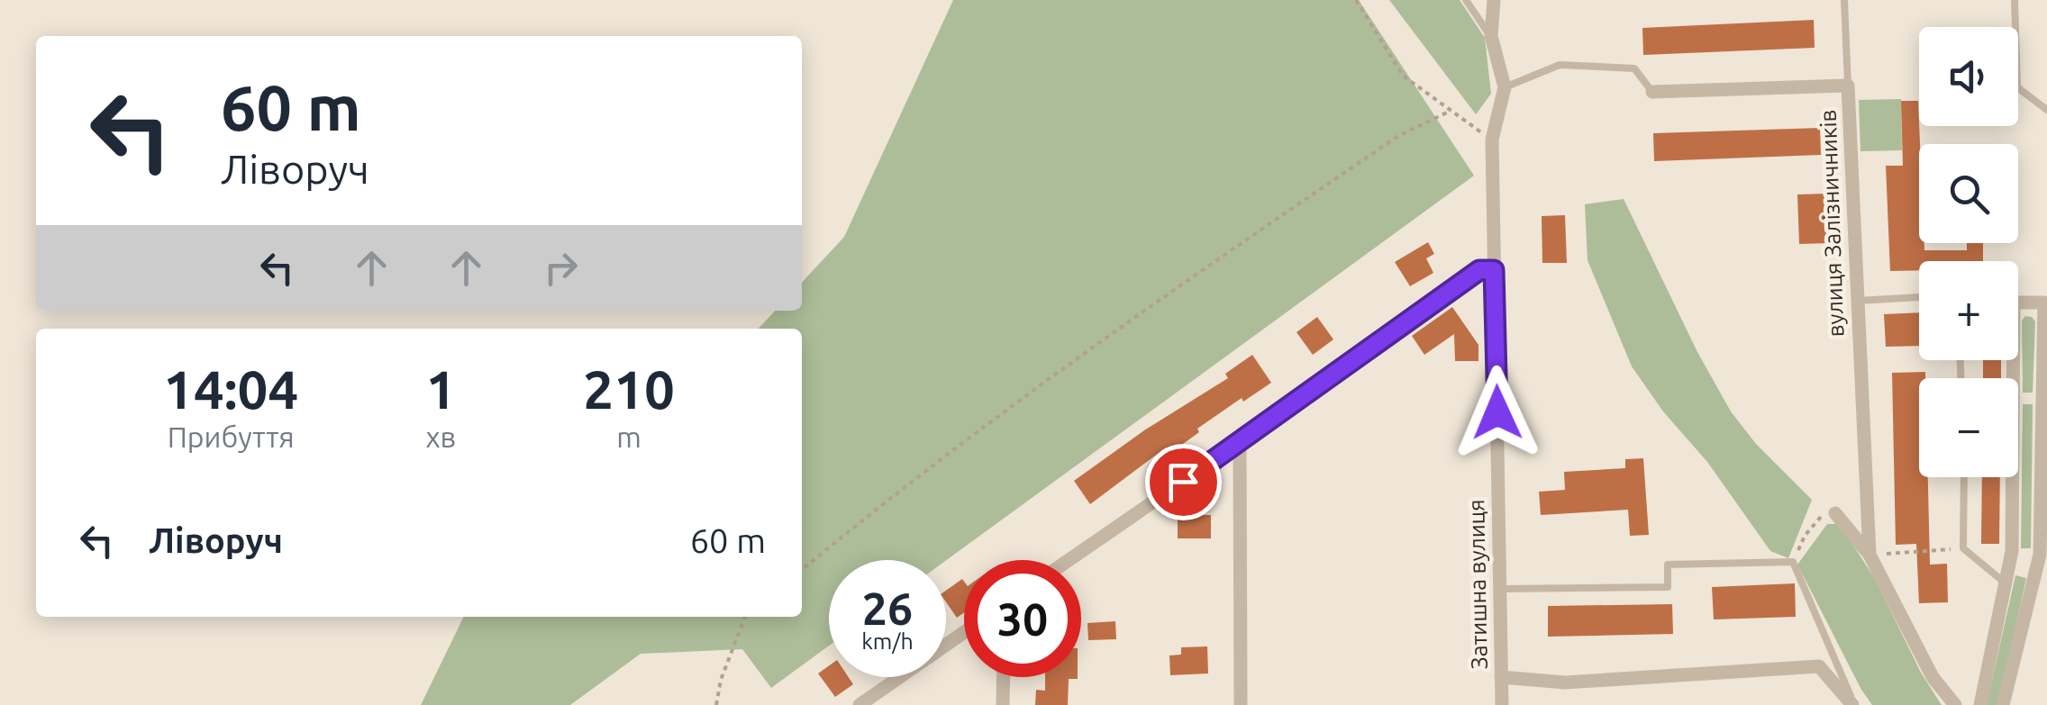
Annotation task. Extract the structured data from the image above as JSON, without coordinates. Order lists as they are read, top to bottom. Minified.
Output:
{"streets":{"street":["вулиця Залізничників","Затишна вулиця"]},"page":{"map_buttons":["+","−"],"turn":["60 m","Ліворуч"],"eta":["14:04","Прибуття","1","хв","210","m"],"list":[{"name":"Ліворуч","value":"60 m"}],"speed":"26 km/h","limit":"30"}}
